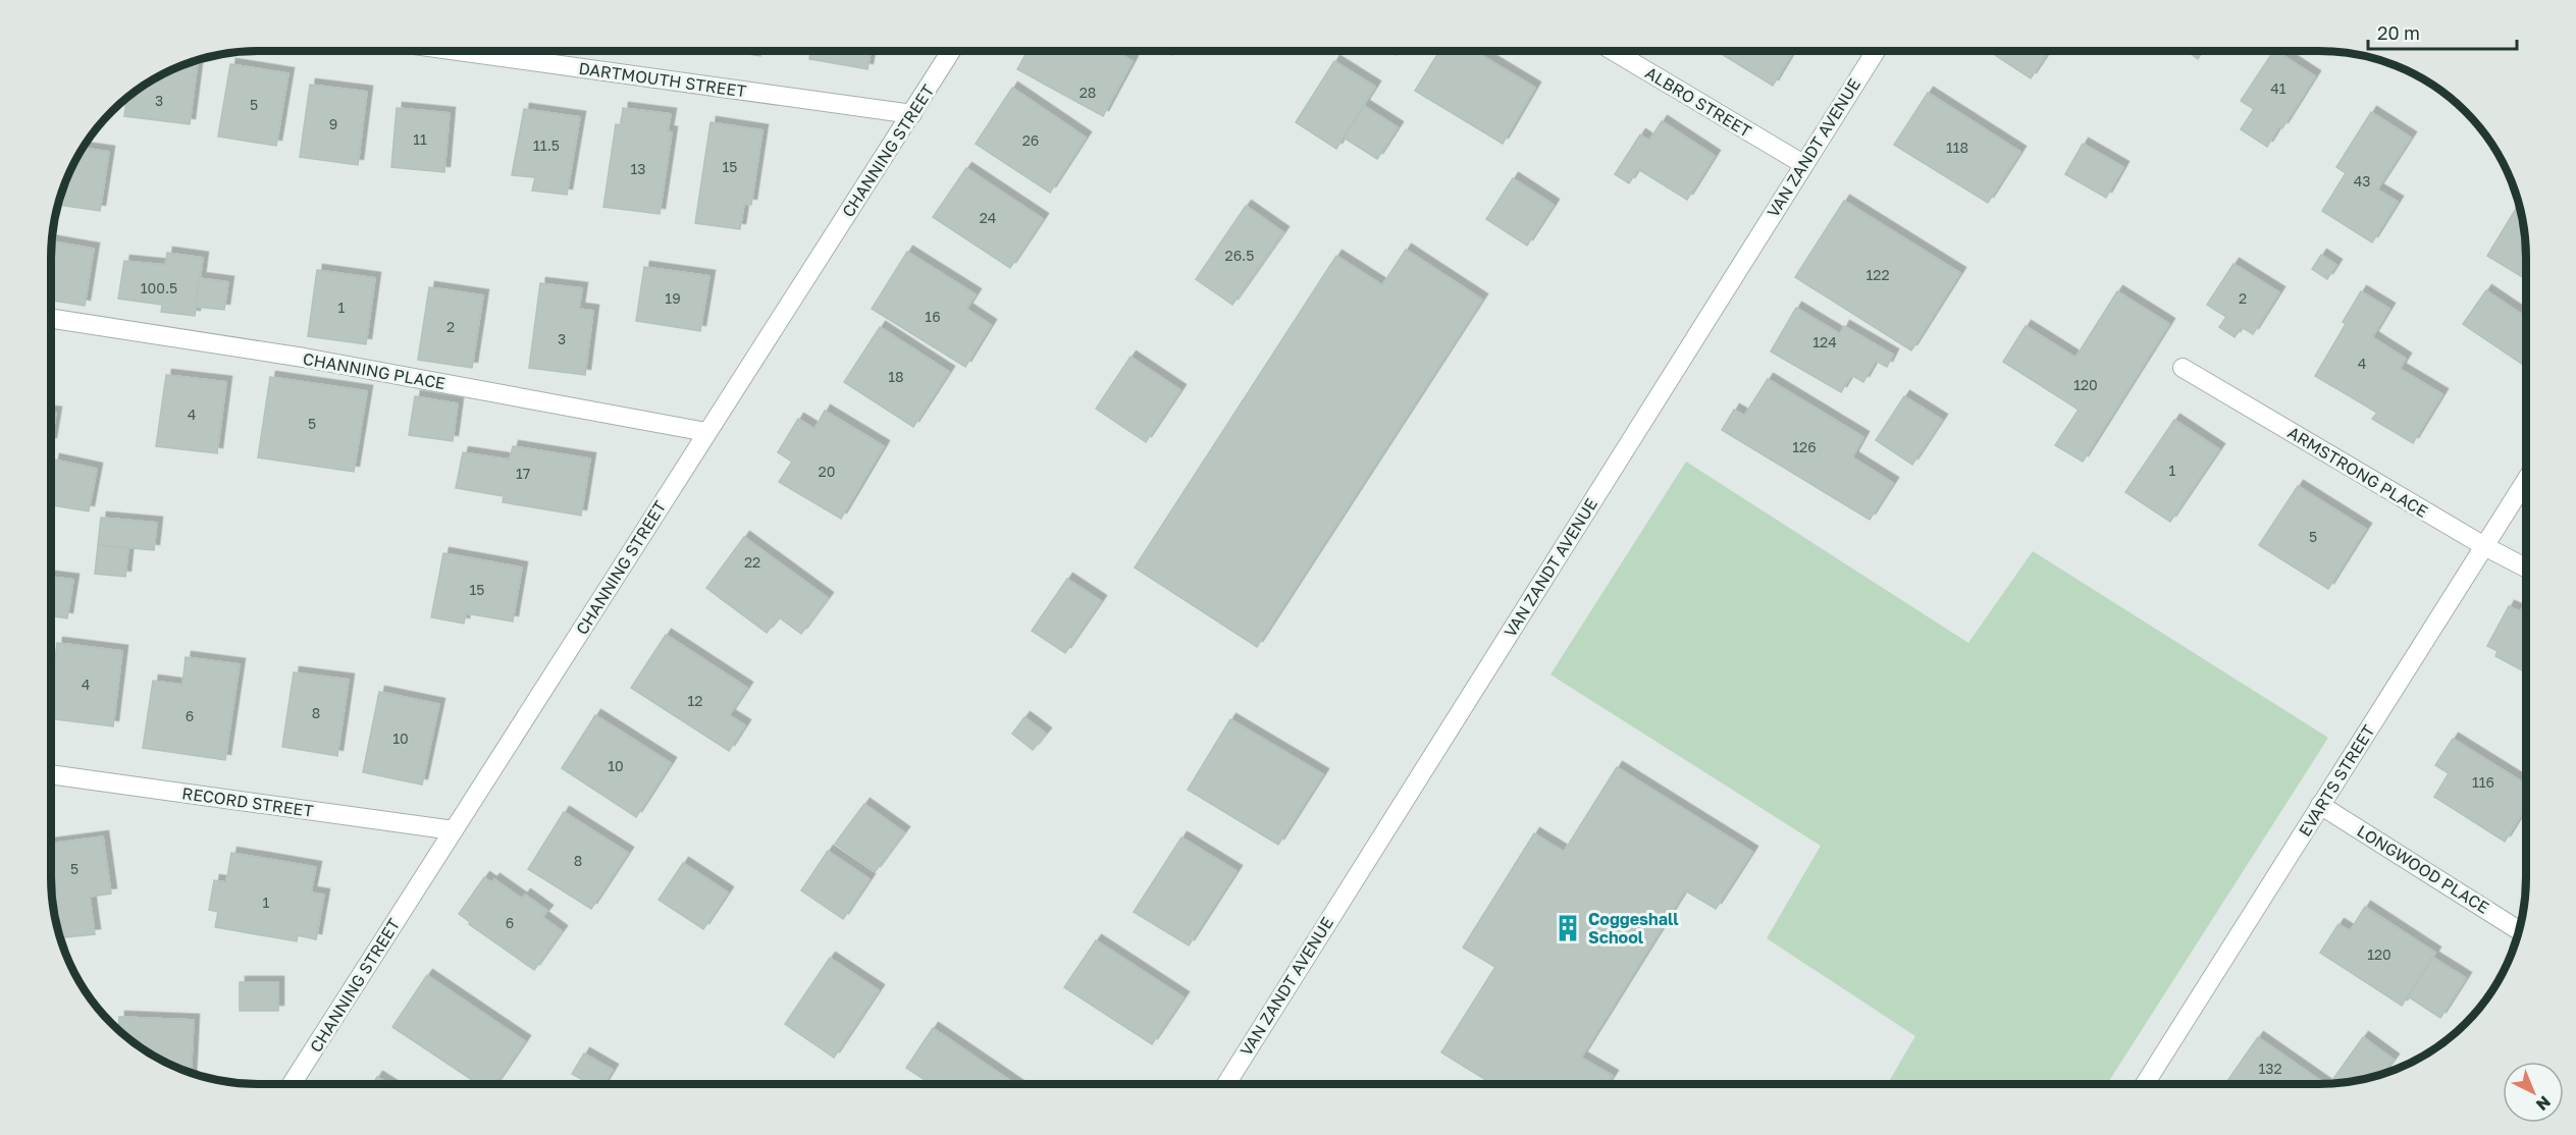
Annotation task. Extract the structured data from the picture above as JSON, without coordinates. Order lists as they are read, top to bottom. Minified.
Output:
{"streets":{"street":["DARTMOUTH STREET","ALBRO STREET","VAN ZANDT AVENUE","CHANNING STREET","CHANNING PLACE","ARMSTRONG PLACE","EVARTS STREET","RECORD STREET","LONGWOOD PLACE"]},"crossings":[["DARTMOUTH STREET","CHANNING STREET"],["ALBRO STREET","VAN ZANDT AVENUE"],["CHANNING STREET","CHANNING PLACE"],["CHANNING STREET","RECORD STREET"],["ARMSTRONG PLACE","EVARTS STREET"],["EVARTS STREET","LONGWOOD PLACE"]],"places":{"building":["Coggeshall School"]},"house_numbers":["41","28","3","5","9","11","26","11.5","118","15","13","43","24","26.5","122","100.5","19","2","1","16","2","3","124","4","18","120","4","5","126","1","20","17","5","22","15","4","12","8","6","10","10","116","8","5","1","6","120","132"],"scale_bar":"20 m","north":"bottom right"}
